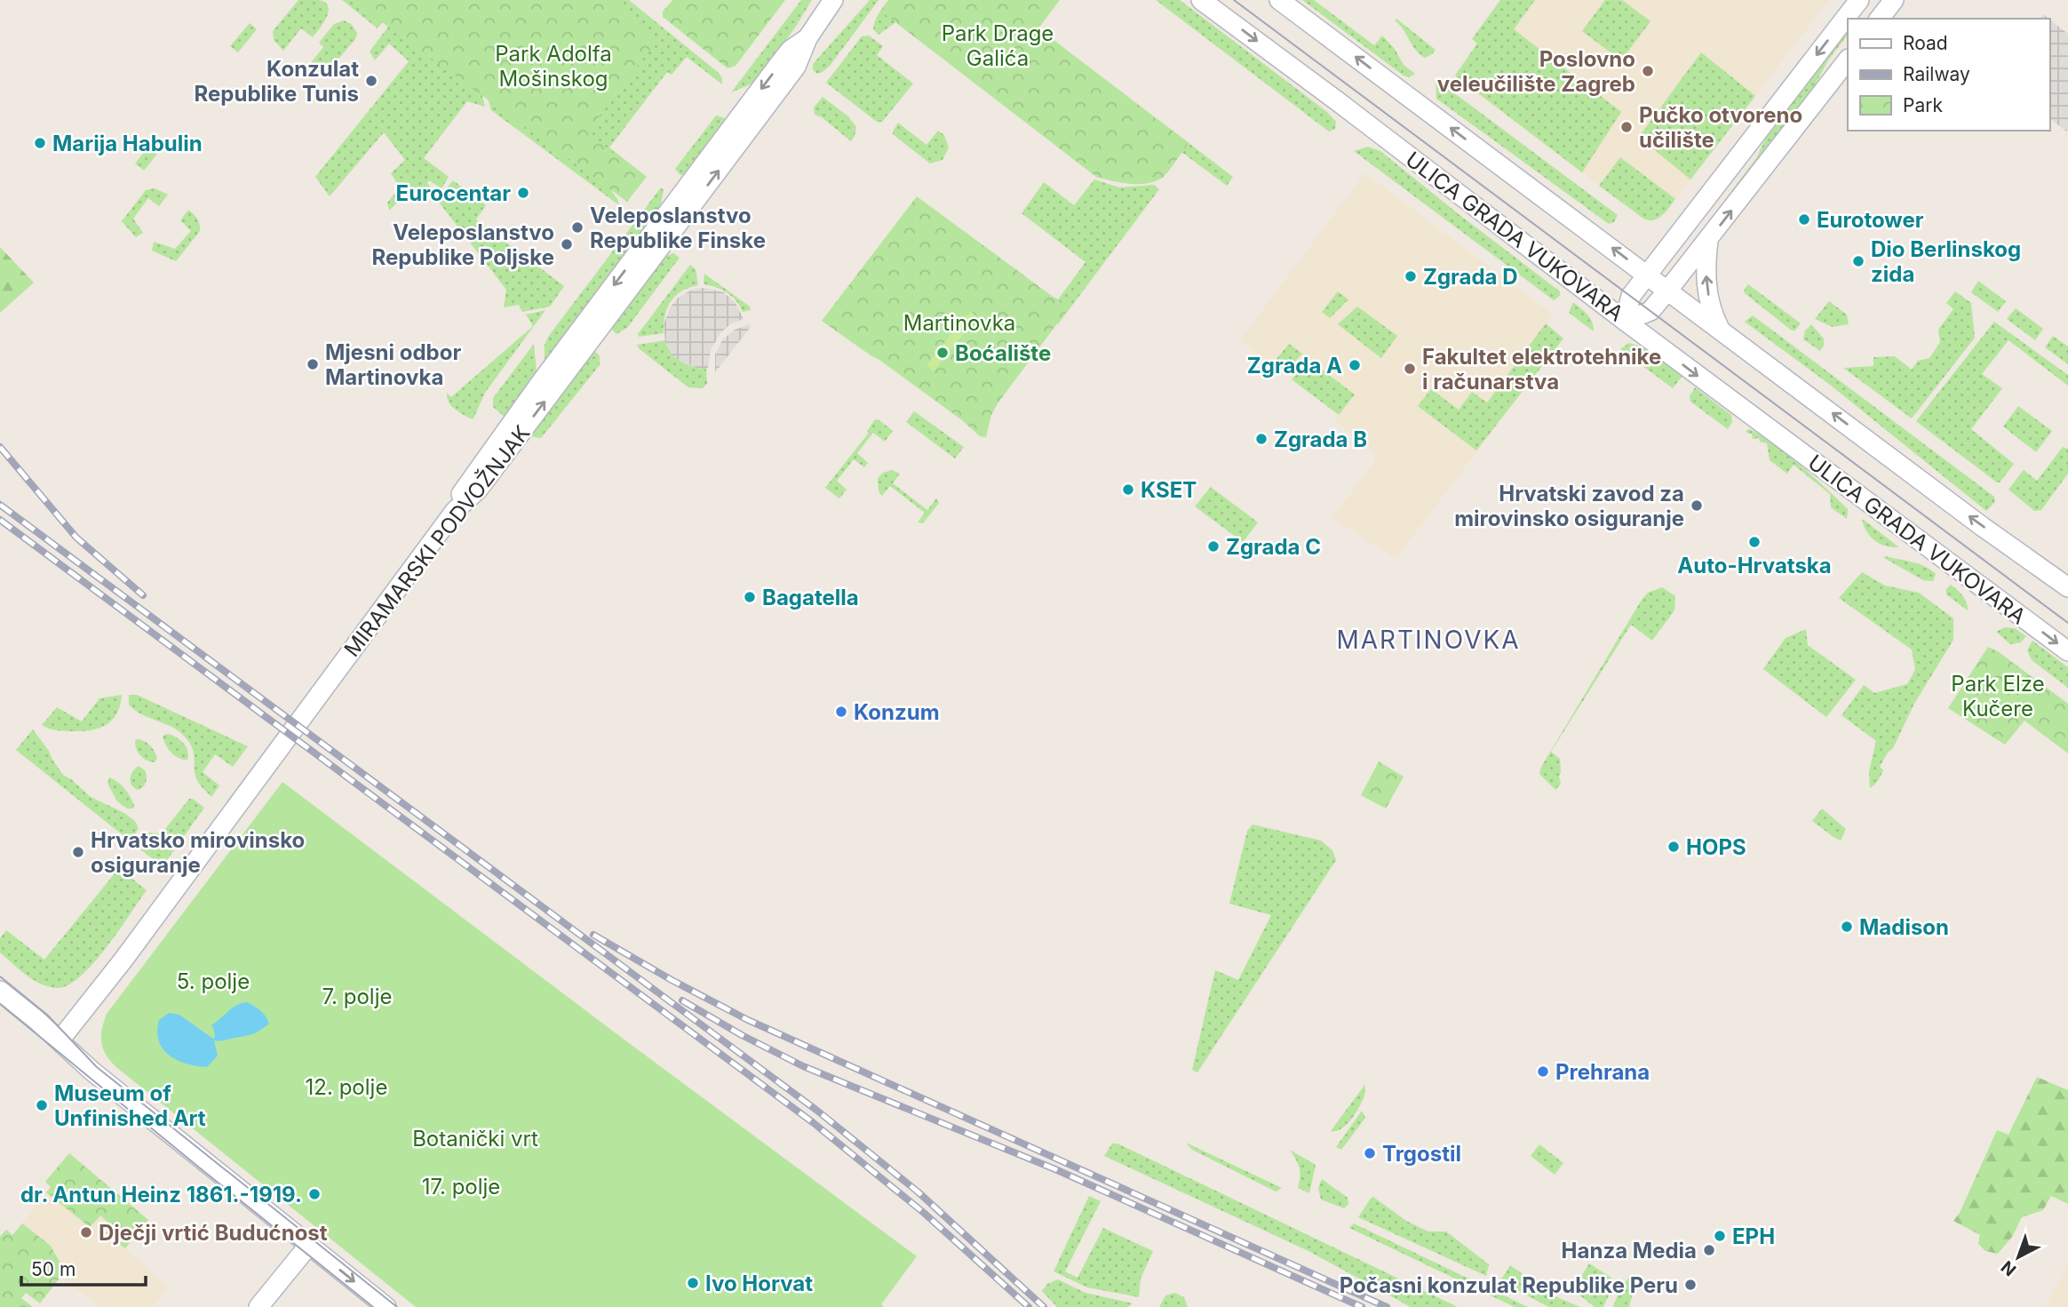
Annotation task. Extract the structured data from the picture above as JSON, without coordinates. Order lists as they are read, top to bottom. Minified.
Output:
{"streets":{"street":["ULICA GRADA VUKOVARA","MIRAMARSKI PODVOŽNJAK"]},"districts":["MARTINOVKA"],"parks":["Park Drage Galića","Park Adolfa Mošinskog","Martinovka","Park Elze Kučere","5. polje","7. polje","12. polje","Botanički vrt","17. polje"],"places":["Poslovno veleučilište Zagreb","Konzulat Republike Tunis","Pučko otvoreno učilište","Marija Habulin","Eurocentar","Eurotower","Veleposlanstvo Republike Finske","Veleposlanstvo Republike Poljske","Dio Berlinskog zida","Zgrada D","Boćalište","Mjesni odbor Martinovka","Zgrada A","Fakultet elektrotehnike i računarstva","Zgrada B","KSET","Hrvatski zavod za mirovinsko osiguranje","Auto-Hrvatska","Zgrada C","Bagatella","Konzum","HOPS","Hrvatsko mirovinsko osiguranje","Madison","Prehrana","Museum of Unfinished Art","Trgostil","dr. Antun Heinz 1861.-1919.","Dječji vrtić Budućnost","EPH","Hanza Media","Ivo Horvat","Počasni konzulat Republike Peru"],"legend":["Road","Railway","Park"],"scale_bar":"50 m","north":"bottom left"}
